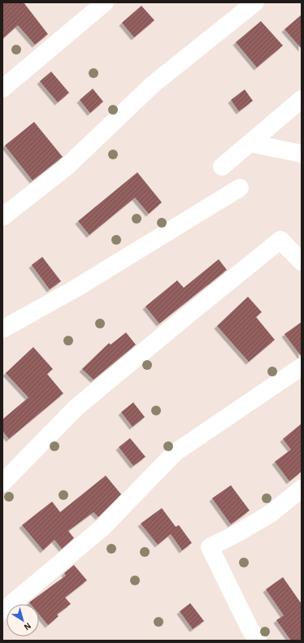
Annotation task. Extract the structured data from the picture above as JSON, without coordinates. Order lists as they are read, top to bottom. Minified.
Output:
{"north":"bottom right"}
